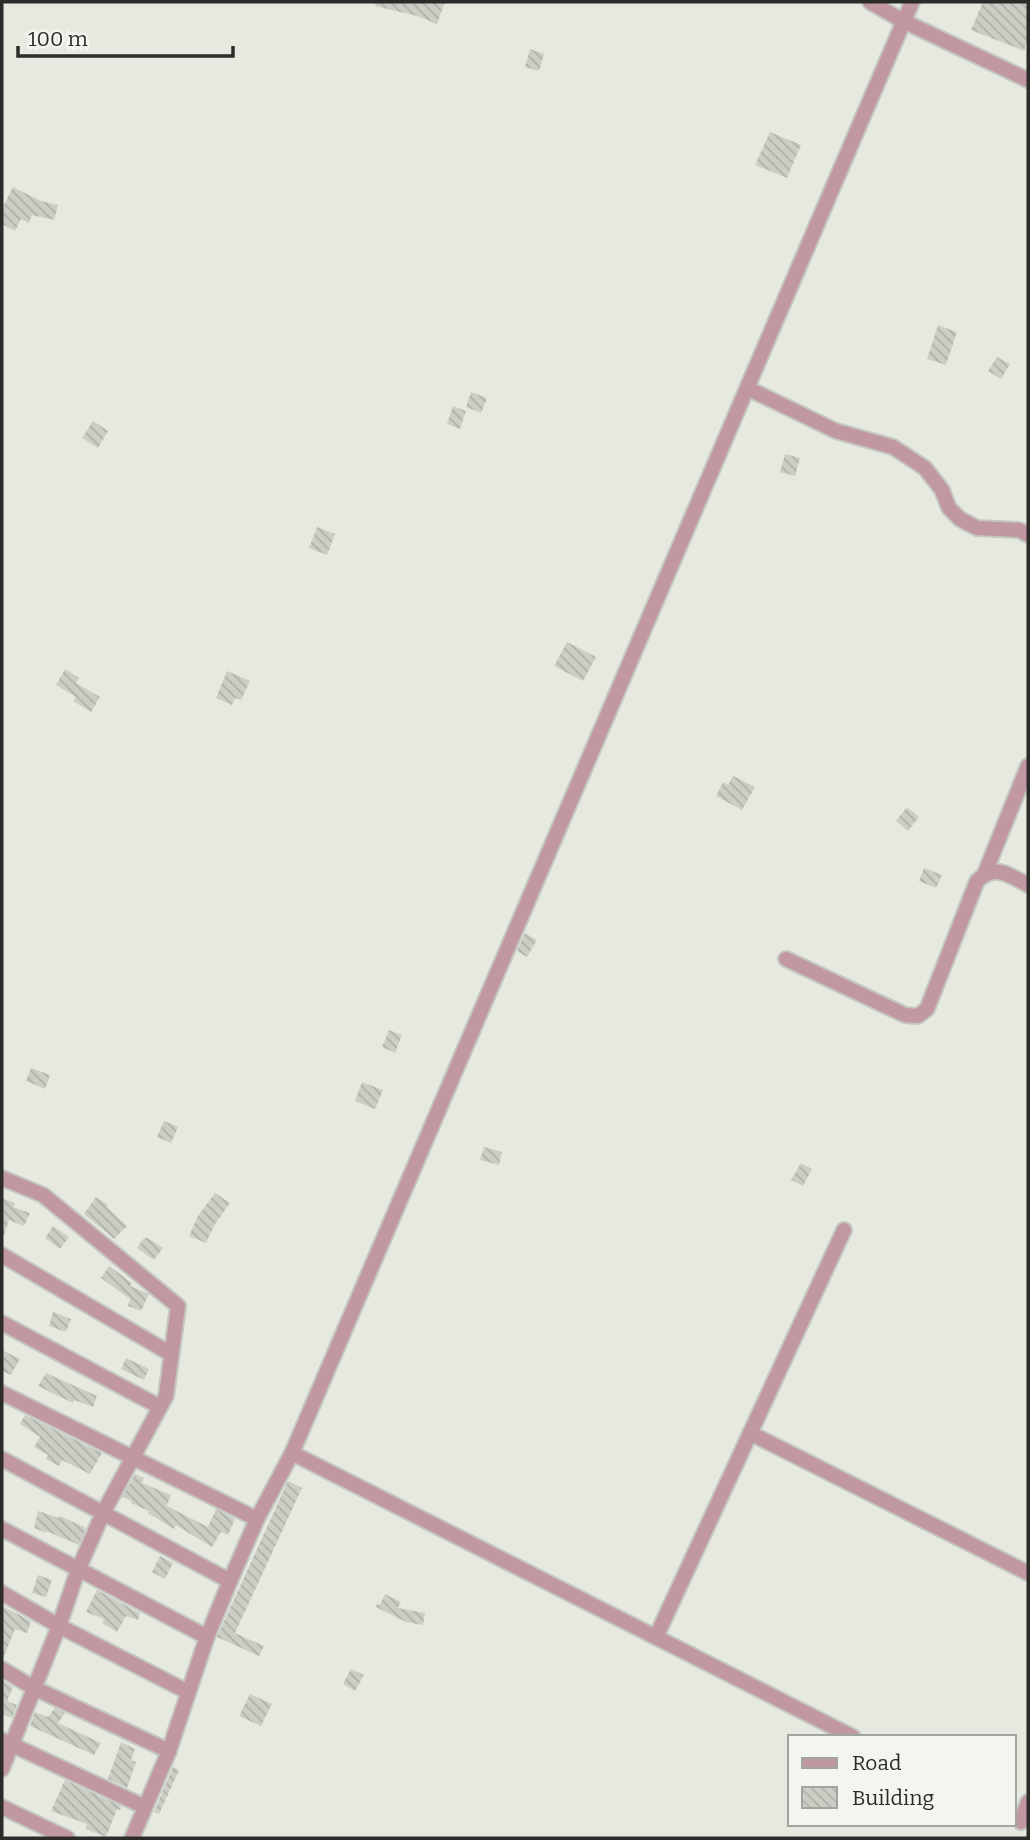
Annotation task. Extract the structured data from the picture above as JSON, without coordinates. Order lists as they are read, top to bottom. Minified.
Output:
{"legend":["Road","Building"],"scale_bar":"100 m"}
